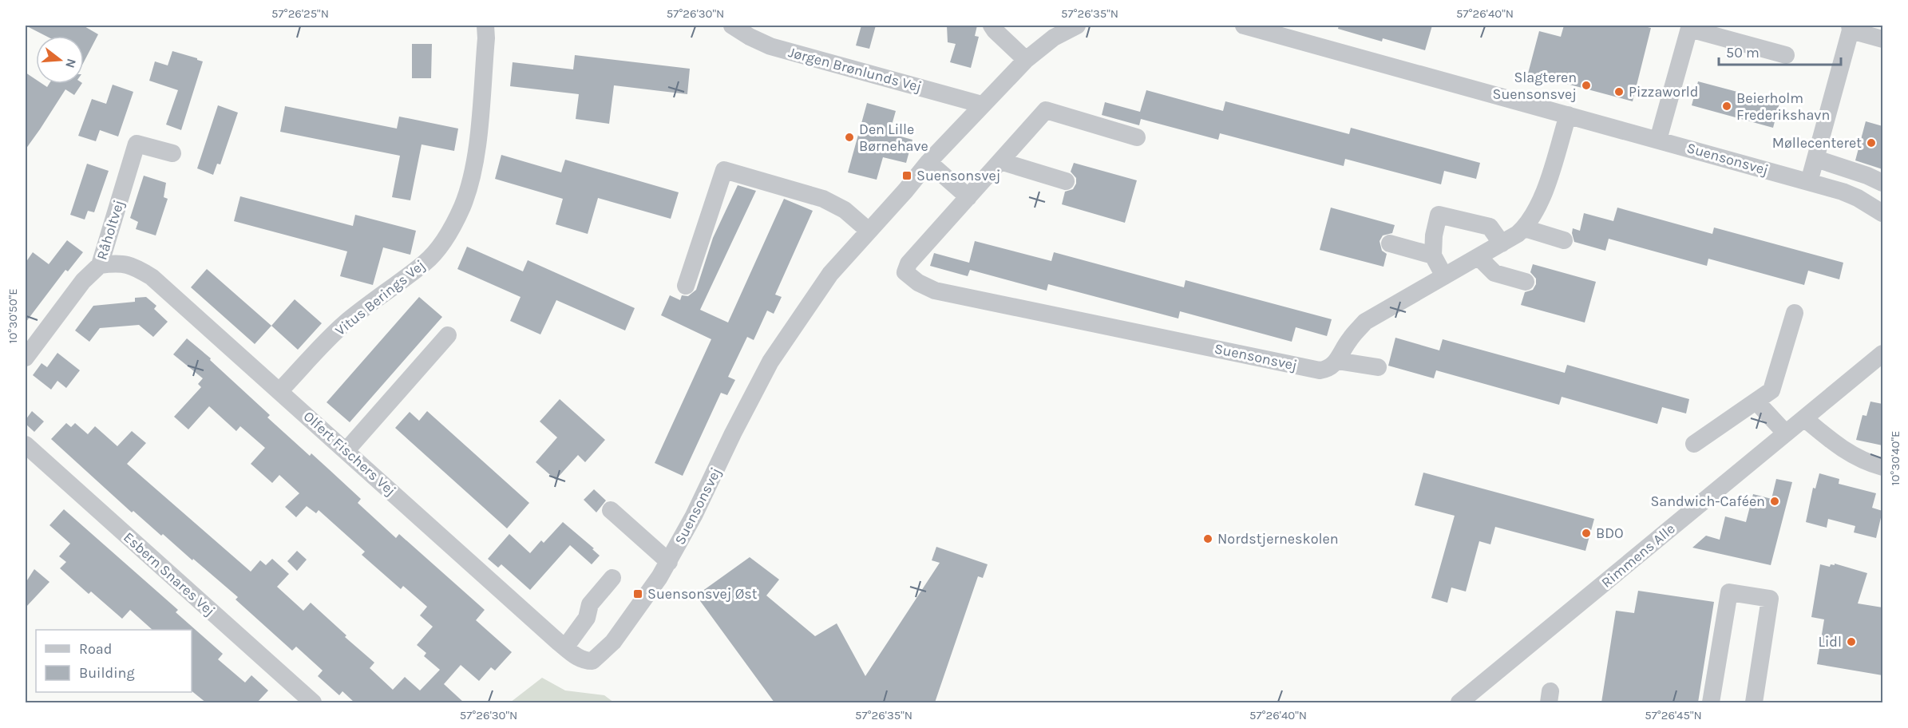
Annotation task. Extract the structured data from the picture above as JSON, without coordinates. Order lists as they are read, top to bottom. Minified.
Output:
{"streets":{"street":["Jørgen Brønlunds Vej","Suensonsvej","Råholtvej","Vitus Berings Vej","Olfert Fischers Vej","Rimmens Alle","Esbern Snares Vej"]},"crossings":[["Jørgen Brønlunds Vej","Suensonsvej"],["Suensonsvej","Olfert Fischers Vej"],["Råholtvej","Olfert Fischers Vej"],["Vitus Berings Vej","Olfert Fischers Vej"]],"places":{"other":["Slagteren Suensonsvej","Pizzaworld","Beierholm Frederikshavn","Den Lille Børnehave","Møllecenteret","Sandwich-Caféen","BDO","Nordstjerneskolen","Lidl"],"transit":["Suensonsvej","Suensonsvej Øst"]},"legend":["Road","Building"],"scale_bar":"50 m","north":"right","coordinates":["57°26'25\"N","57°26'30\"N","57°26'35\"N","57°26'40\"N","10°30'50\"E","10°30'40\"E","57°26'45\"N"]}
